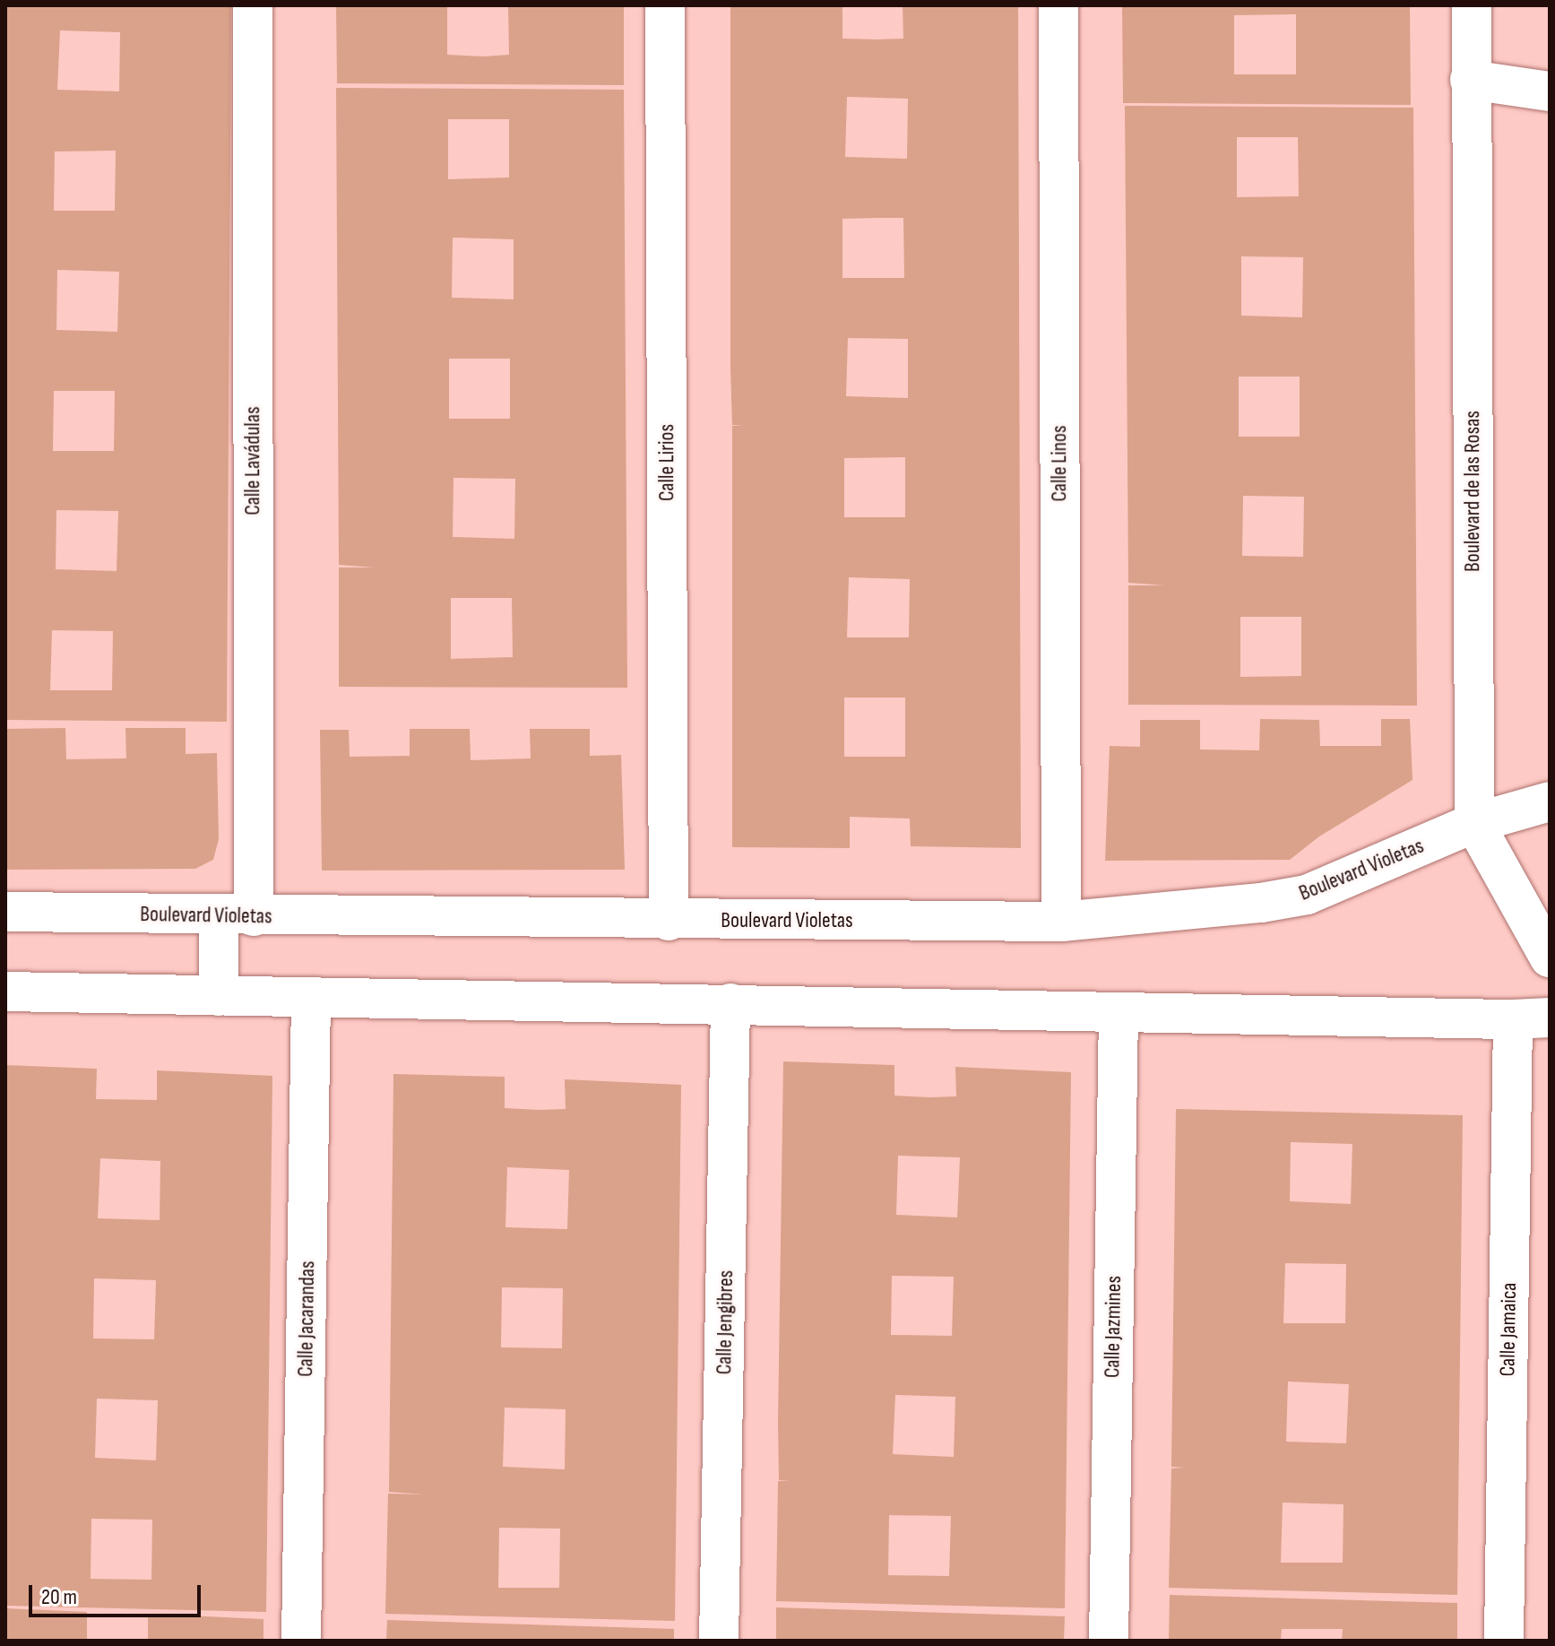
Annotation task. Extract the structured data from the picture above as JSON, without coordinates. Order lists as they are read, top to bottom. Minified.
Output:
{"streets":{"street":["Calle Lavádulas","Calle Lirios","Calle Linos","Boulevard de las Rosas","Boulevard Violetas","Calle Jacarandas","Calle Jengibres","Calle Jazmines","Calle Jamaica"]},"crossings":[["Calle Lavádulas","Boulevard Violetas"],["Calle Lirios","Boulevard Violetas"],["Calle Linos","Boulevard Violetas"],["Boulevard de las Rosas","Boulevard Violetas"]],"scale_bar":"20 m"}
